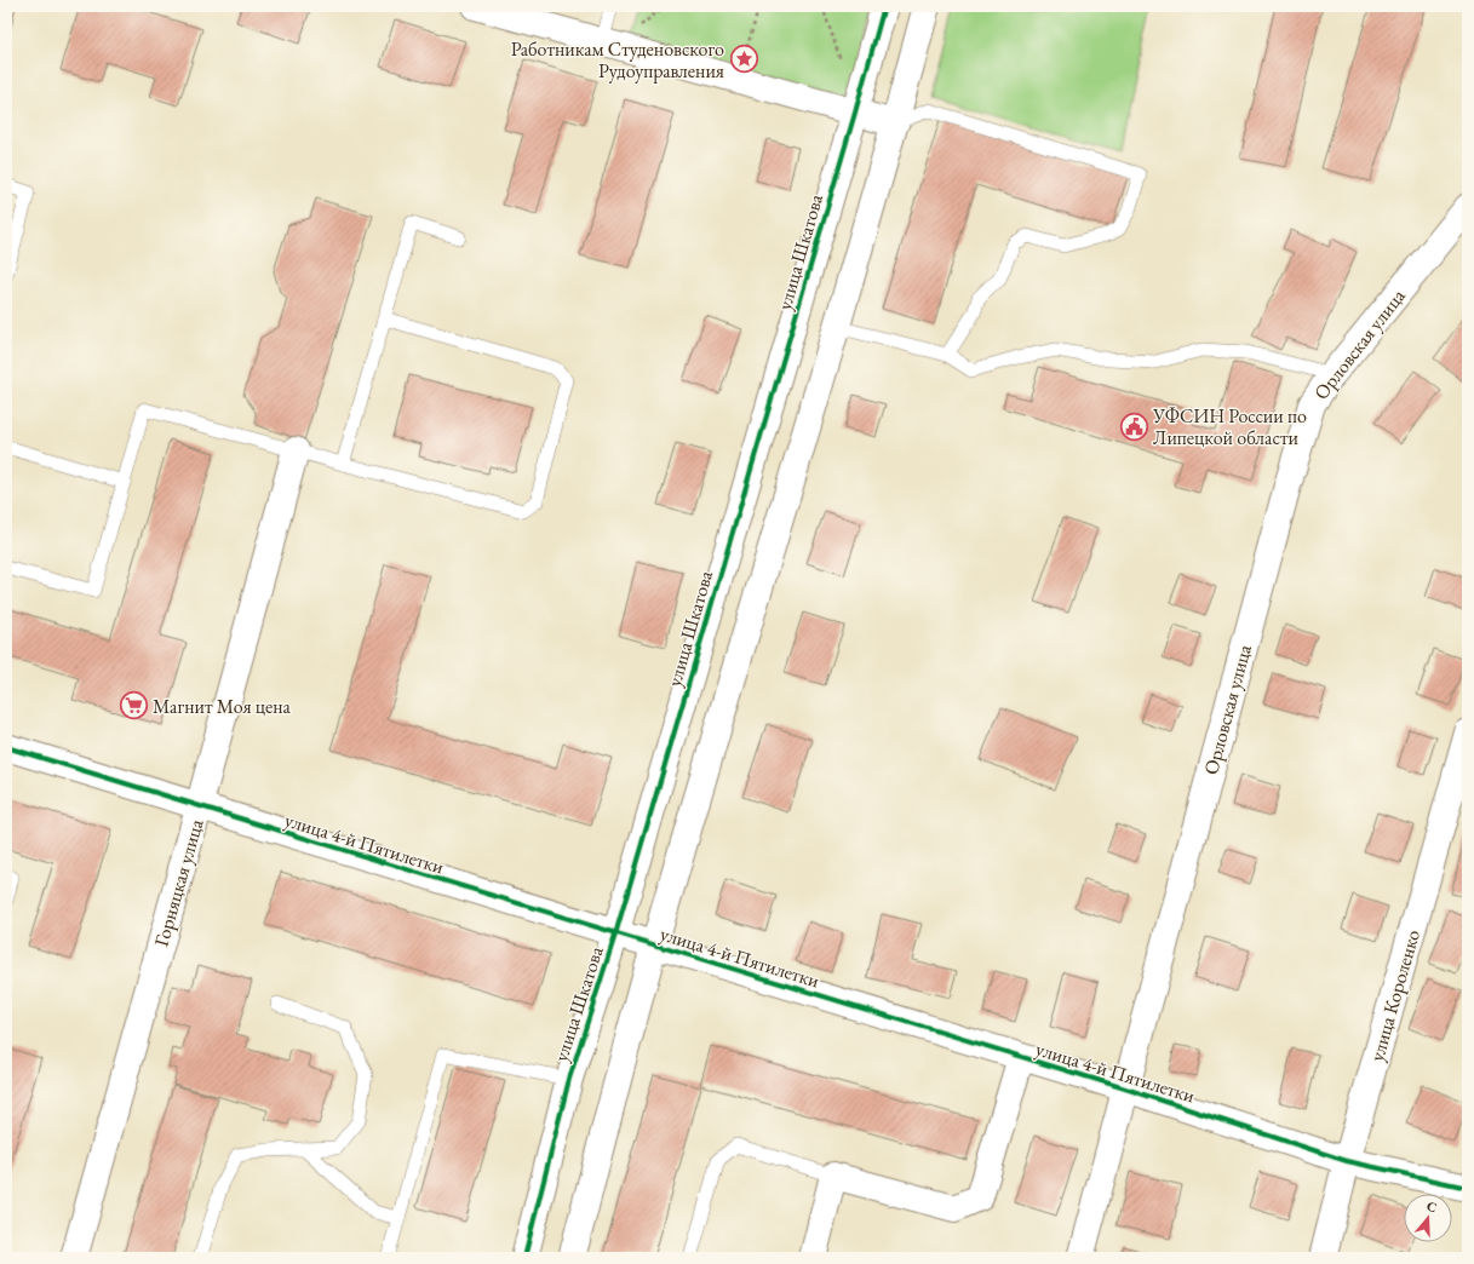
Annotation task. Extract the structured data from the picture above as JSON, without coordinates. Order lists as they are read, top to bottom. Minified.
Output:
{"streets":{"street":["улица Шкатова","Орловская улица","улица 4-й Пятилетки","Горняцкая улица","улица Короленко"]},"crossings":[["улица Шкатова","улица 4-й Пятилетки"],["Орловская улица","улица 4-й Пятилетки"],["улица 4-й Пятилетки","Горняцкая улица"],["улица 4-й Пятилетки","улица Короленко"]],"places":{"place":["Работникам Студеновского Рудоуправления"],"public building":["УФСИН России по Липецкой области"],"supermarket":["Магнит Моя цена"]},"north":"top"}
